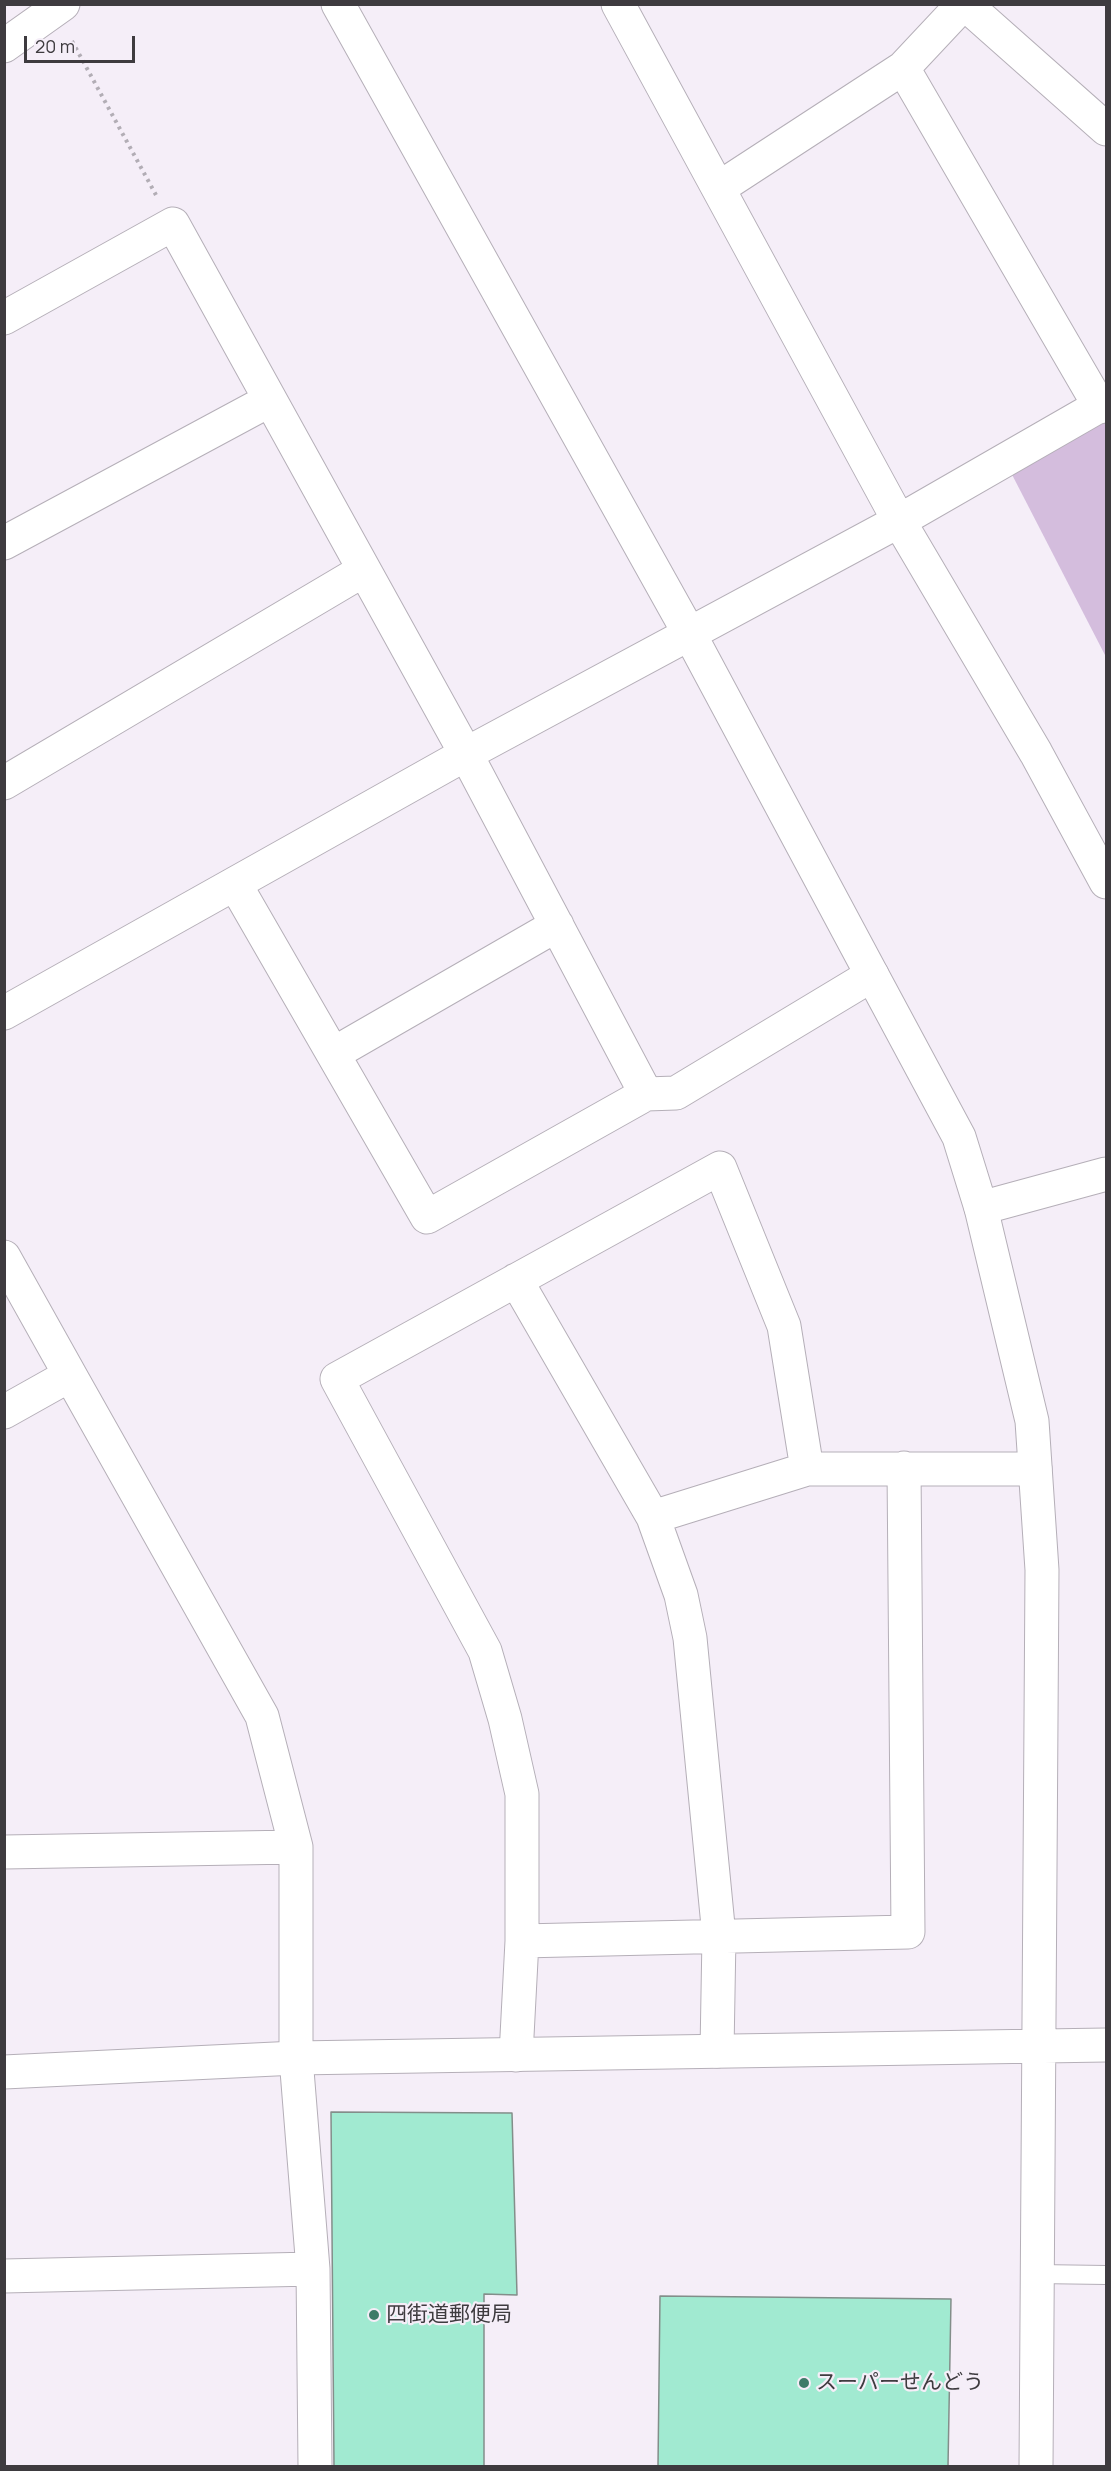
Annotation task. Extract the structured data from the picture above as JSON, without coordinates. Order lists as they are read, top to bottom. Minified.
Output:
{"places":["四街道郵便局","スーパーせんどう"],"scale_bar":"20 m"}
